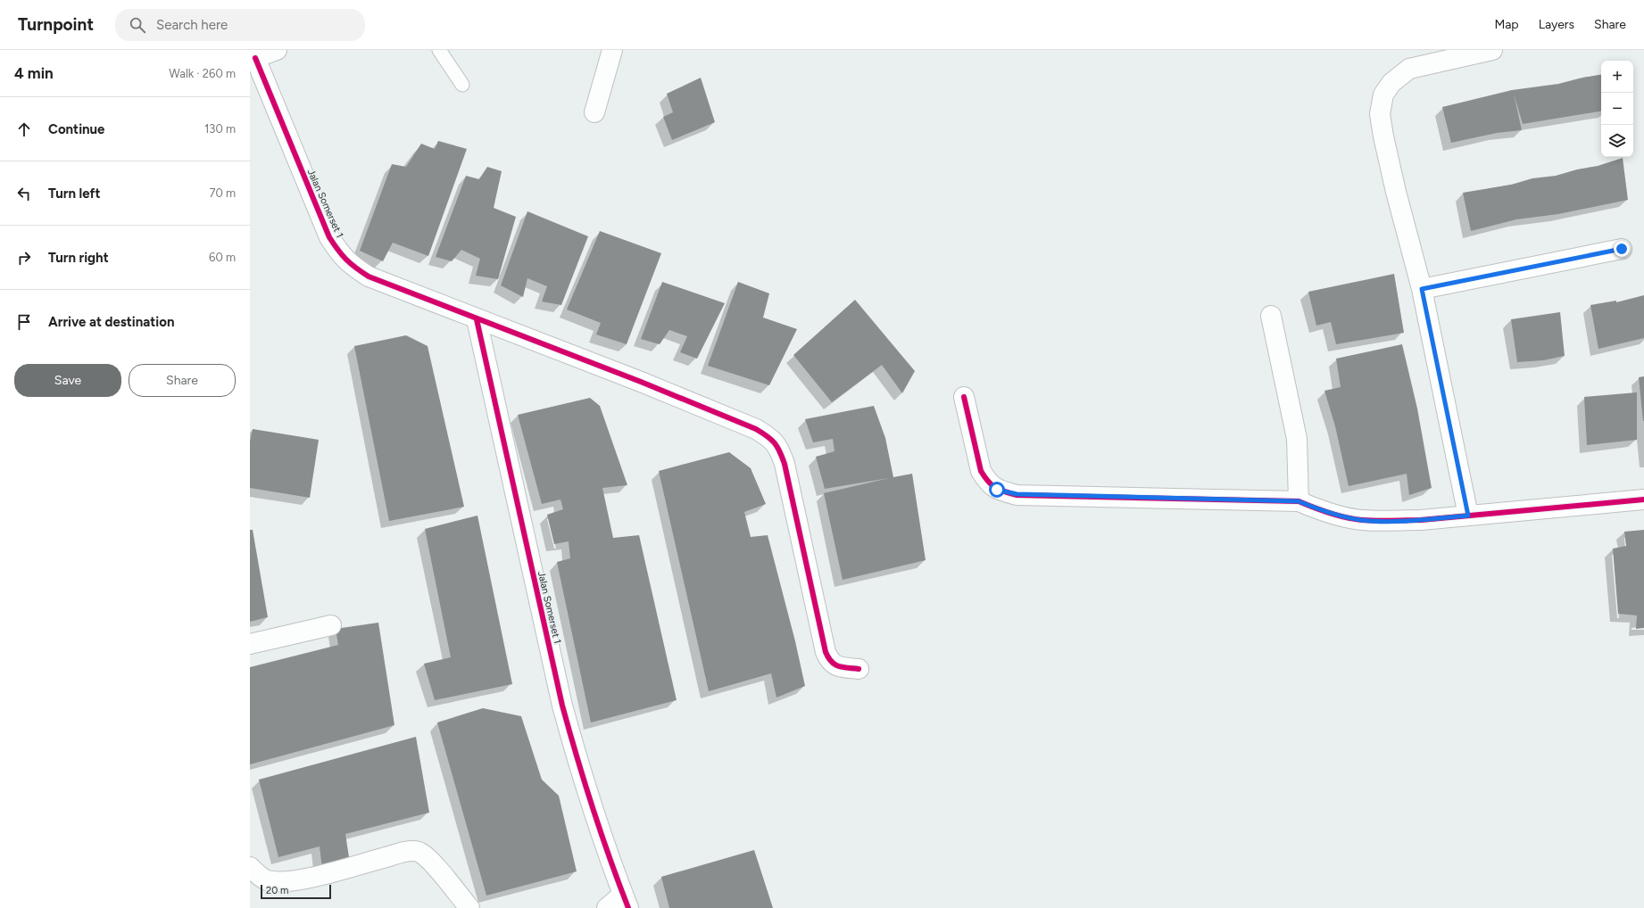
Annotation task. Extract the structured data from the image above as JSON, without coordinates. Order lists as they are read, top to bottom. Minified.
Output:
{"streets":{"street":["Jalan Somerset 1"]},"scale_bar":"20 m","page":{"header":"Turnpoint","search":"Search here","nav":["Map","Layers","Share"],"heading":["4 min","Walk · 260 m"],"map_buttons":["+","−"],"list":[["Continue","130 m"],["Turn left","70 m"],["Turn right","60 m"],"Arrive at destination"],"buttons":["Save","Share"],"scale":"20 m"}}
